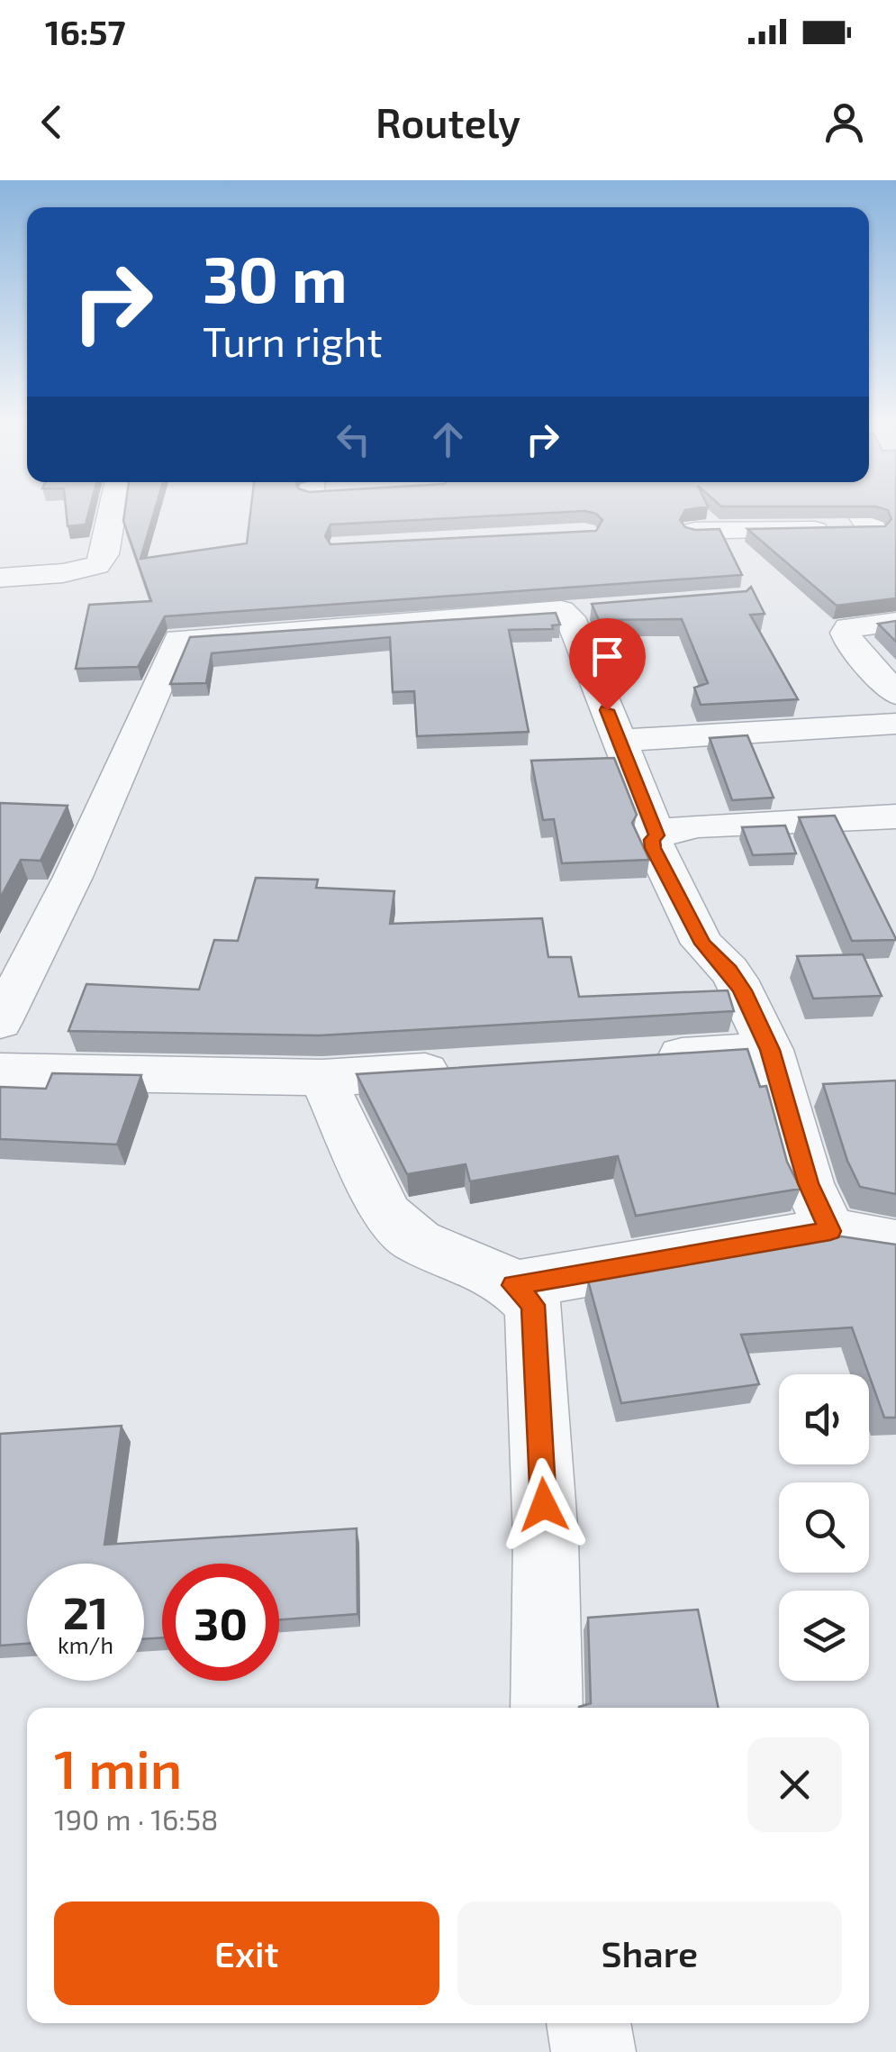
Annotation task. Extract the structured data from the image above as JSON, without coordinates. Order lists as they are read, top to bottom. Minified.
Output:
{"page":{"status":"16:57","header":"Routely","turn":["30 m","Turn right"],"speed":"21 km/h","limit":"30","heading":["1 min","190 m · 16:58"],"buttons":["Exit","Share"]}}
